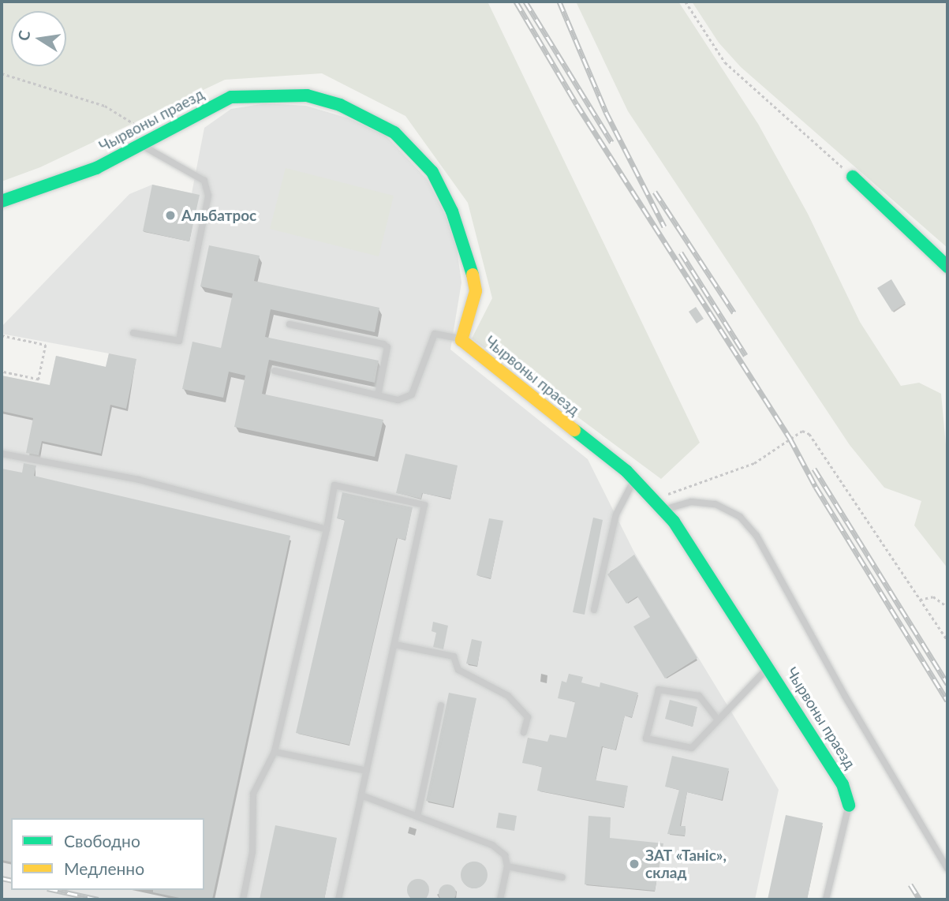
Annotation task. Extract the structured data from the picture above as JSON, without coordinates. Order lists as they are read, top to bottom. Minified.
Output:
{"streets":{"street":["Чырвоны праезд"]},"places":["Альбатрос","ЗАТ «Таніс», склад"],"legend":["Свободно","Медленно"],"north":"left"}
